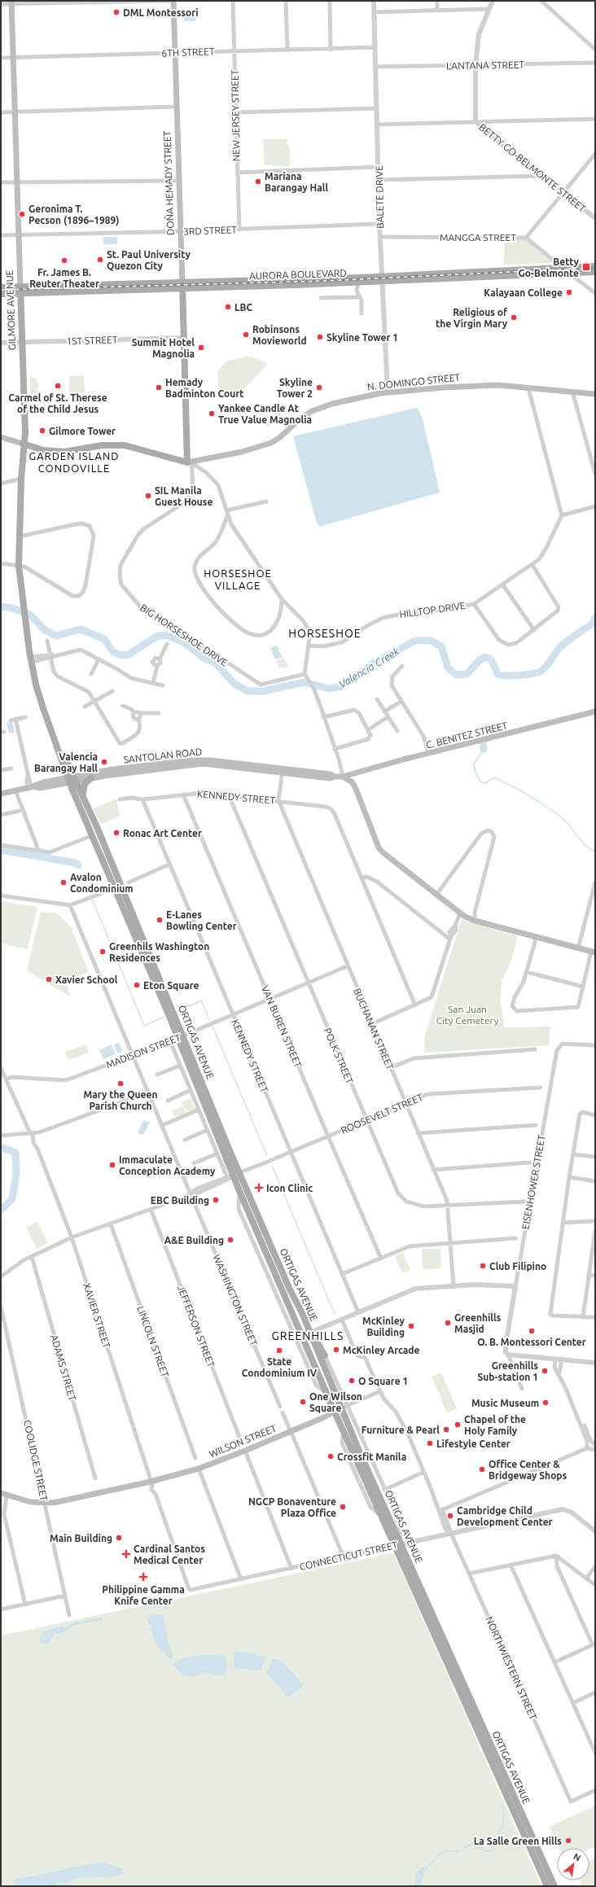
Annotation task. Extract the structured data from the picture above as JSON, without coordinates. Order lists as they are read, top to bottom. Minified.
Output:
{"streets":{"main road":["DOÑA HEMADY STREET","AURORA BOULEVARD","GILMORE AVENUE","N. DOMINGO STREET","C. BENITEZ STREET","SANTOLAN ROAD","ORTIGAS AVENUE","WILSON STREET"],"street":["6TH STREET","LANTANA STREET","NEW JERSEY STREET","BETTY GO-BELMONTE STREET","BALETE DRIVE","3RD STREET","MANGGA STREET","1ST STREET","HILLTOP DRIVE","BIG HORSESHOE DRIVE","KENNEDY STREET","VAN BUREN STREET","BUCHANAN STREET","MADISON STREET","POLK STREET","ROOSEVELT STREET","EISENHOWER STREET","WASHINGTON STREET","XAVIER STREET","JEFFERSON STREET","LINCOLN STREET","ADAMS STREET","COOLIDGE STREET","CONNECTICUT STREET","NORTHWESTERN STREET"]},"crossings":[["6TH STREET","NEW JERSEY STREET"],["6TH STREET","DOÑA HEMADY STREET"],["6TH STREET","BALETE DRIVE"],["6TH STREET","GILMORE AVENUE"],["LANTANA STREET","BETTY GO-BELMONTE STREET"],["LANTANA STREET","BALETE DRIVE"],["NEW JERSEY STREET","3RD STREET"],["DOÑA HEMADY STREET","3RD STREET"],["DOÑA HEMADY STREET","AURORA BOULEVARD"],["DOÑA HEMADY STREET","1ST STREET"],["DOÑA HEMADY STREET","N. DOMINGO STREET"],["DOÑA HEMADY STREET","BIG HORSESHOE DRIVE"],["BALETE DRIVE","3RD STREET"],["BALETE DRIVE","MANGGA STREET"],["BALETE DRIVE","AURORA BOULEVARD"],["BALETE DRIVE","N. DOMINGO STREET"],["3RD STREET","GILMORE AVENUE"],["MANGGA STREET","AURORA BOULEVARD"],["AURORA BOULEVARD","GILMORE AVENUE"],["GILMORE AVENUE","1ST STREET"],["GILMORE AVENUE","N. DOMINGO STREET"],["GILMORE AVENUE","SANTOLAN ROAD"],["GILMORE AVENUE","ORTIGAS AVENUE"],["N. DOMINGO STREET","BIG HORSESHOE DRIVE"],["C. BENITEZ STREET","SANTOLAN ROAD"],["SANTOLAN ROAD","ORTIGAS AVENUE"],["KENNEDY STREET","VAN BUREN STREET"],["KENNEDY STREET","BUCHANAN STREET"],["KENNEDY STREET","MADISON STREET"],["KENNEDY STREET","POLK STREET"],["KENNEDY STREET","ROOSEVELT STREET"],["VAN BUREN STREET","MADISON STREET"],["VAN BUREN STREET","ROOSEVELT STREET"],["BUCHANAN STREET","MADISON STREET"],["BUCHANAN STREET","POLK STREET"],["BUCHANAN STREET","ROOSEVELT STREET"],["ORTIGAS AVENUE","MADISON STREET"],["ORTIGAS AVENUE","ROOSEVELT STREET"],["ORTIGAS AVENUE","WILSON STREET"],["ORTIGAS AVENUE","CONNECTICUT STREET"],["MADISON STREET","POLK STREET"],["MADISON STREET","WASHINGTON STREET"],["MADISON STREET","XAVIER STREET"],["POLK STREET","ROOSEVELT STREET"],["XAVIER STREET","WILSON STREET"],["XAVIER STREET","CONNECTICUT STREET"],["WILSON STREET","COOLIDGE STREET"],["CONNECTICUT STREET","NORTHWESTERN STREET"]],"districts":["GARDEN ISLAND CONDOVILLE","HORSESHOE VILLAGE","HORSESHOE","GREENHILLS"],"water":["Valencia Creek"],"parks":["San Juan City Cemetery"],"places":{"other":["DML Montessori","Mariana Barangay Hall","Geronima T. Pecson (1896–1989)","St. Paul University Quezon City","Fr. James B. Reuter Theater","Kalayaan College","LBC","Religious of the Virgin Mary","Robinsons Movieworld","Skyline Tower 1","Summit Hotel Magnolia","Carmel of St. Therese of the Child Jesus","Hemady Badminton Court","Skyline Tower 2","Yankee Candle At True Value Magnolia","Gilmore Tower","SIL Manila Guest House","Valencia Barangay Hall","Ronac Art Center","Avalon Condominium","E-Lanes Bowling Center","Greenhils Washington Residences","Xavier School","Eton Square","Mary the Queen Parish Church","Immaculate Conception Academy","EBC Building","A&E Building","Club Filipino","Greenhills Masjid","McKinley Building","O. B. Montessori Center","McKinley Arcade","State Condominium IV","Greenhills Sub-station 1","O Square 1","One Wilson Square","Music Museum","Chapel of the Holy Family","Furniture & Pearl","Lifestyle Center","Crossfit Manila","Office Center & Bridgeway Shops","NGCP Bonaventure Plaza Office","Cambridge Child Development Center","Main Building","La Salle Green Hills"],"transit":["Betty Go-Belmonte"],"health":["Icon Clinic","Cardinal Santos Medical Center","Philippine Gamma Knife Center"]},"north":"top right"}
